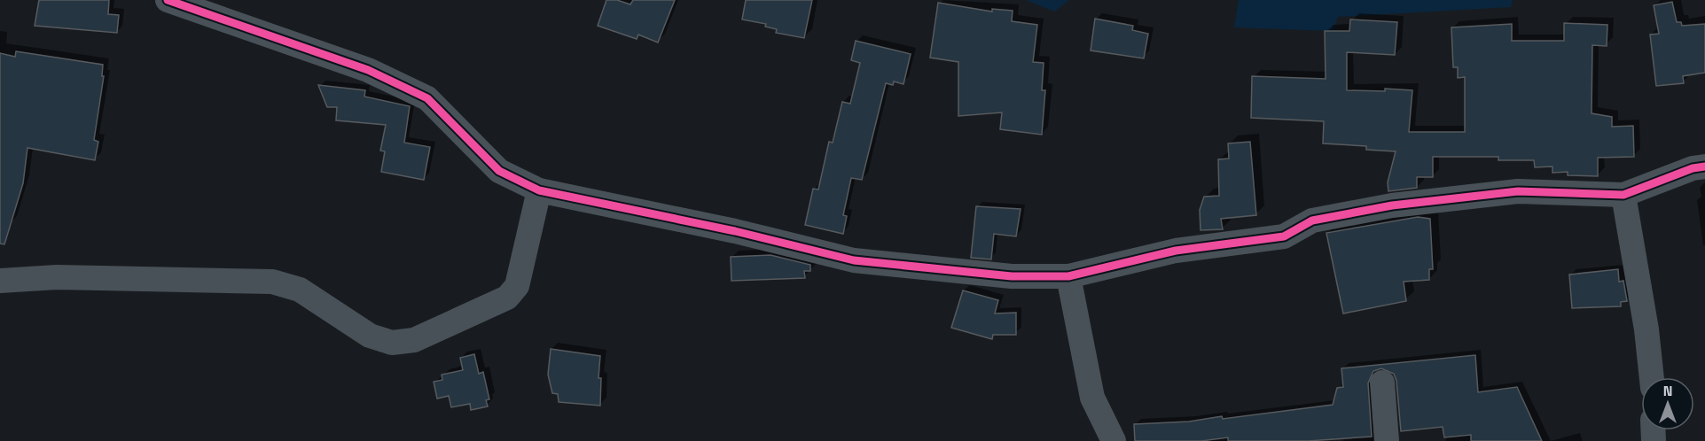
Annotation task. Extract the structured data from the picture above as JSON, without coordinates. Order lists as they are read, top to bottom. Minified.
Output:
{"north":"top"}
